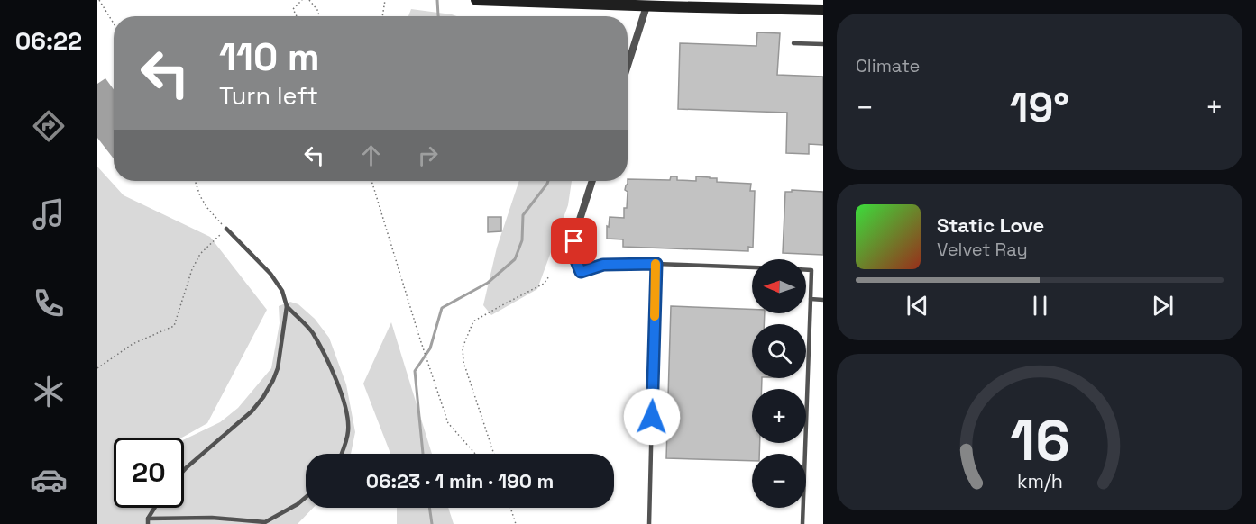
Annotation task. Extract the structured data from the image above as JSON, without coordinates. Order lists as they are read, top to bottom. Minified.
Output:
{"north":"left","page":{"tabs":"06:22","tile":"Climate","turn":["110 m","Turn left"],"heat":["−","19°","+"],"song":["Static Love","Velvet Ray"],"map_buttons":["+","−"],"limit":"20","trip":"06:23 · 1 min · 190 m","gauge":["16","km/h"]}}
